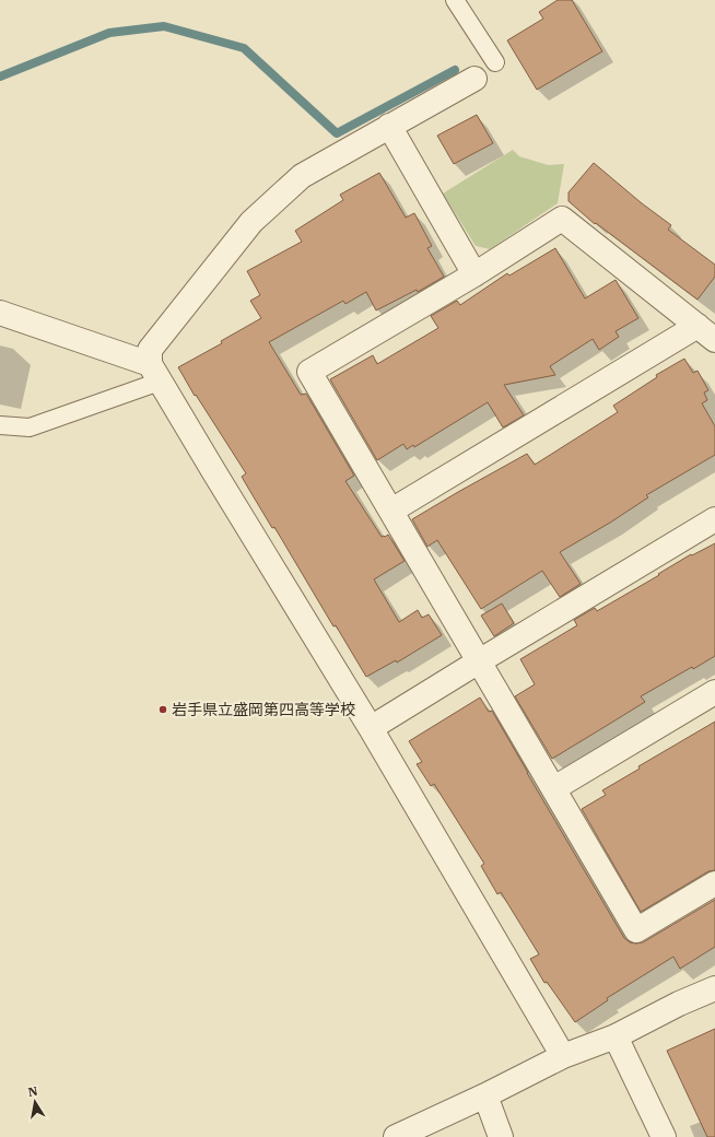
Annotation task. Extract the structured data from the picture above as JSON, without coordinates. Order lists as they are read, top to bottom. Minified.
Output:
{"places":["岩手県立盛岡第四高等学校"],"north":"top"}
